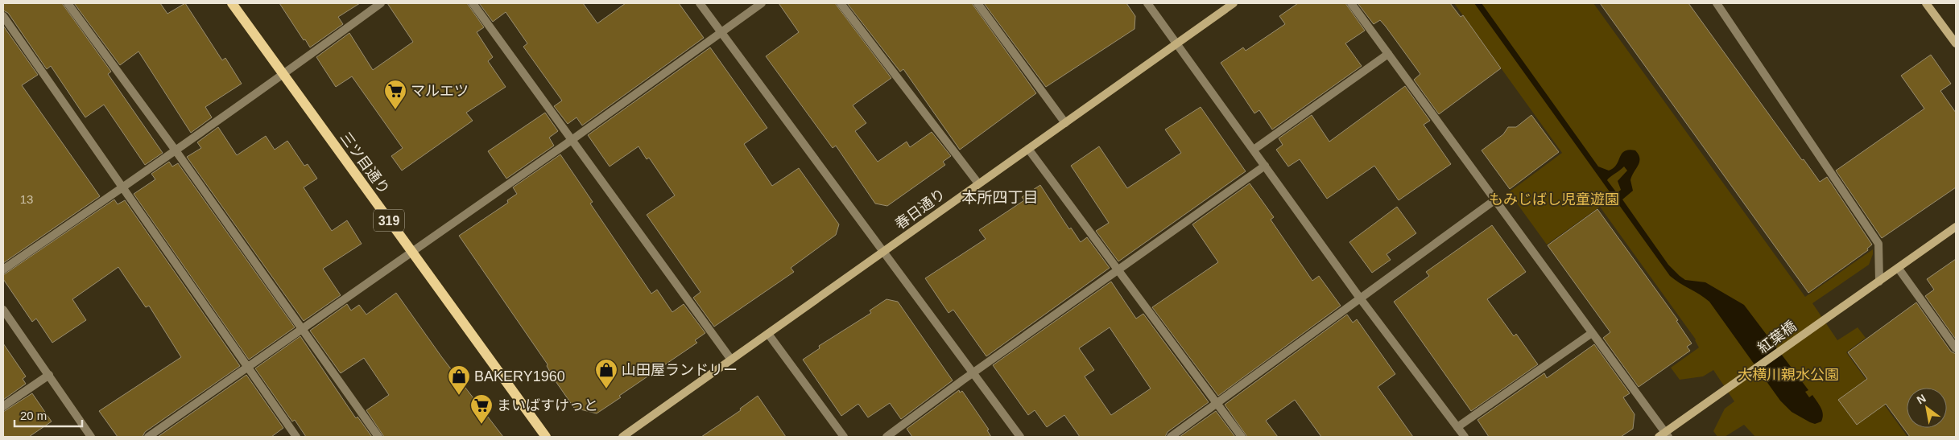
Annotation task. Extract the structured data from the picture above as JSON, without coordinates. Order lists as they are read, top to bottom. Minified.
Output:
{"streets":{"main road":["三ツ目通り","319"],"street":["春日通り","紅葉橋"]},"districts":["本所四丁目"],"parks":["もみじばし児童遊園","大横川親水公園"],"places":{"supermarket":["マルエツ","まいばすけっと"],"shop":["山田屋ランドリー","BAKERY1960"]},"house_numbers":["13"],"scale_bar":"20 m","north":"top left"}
